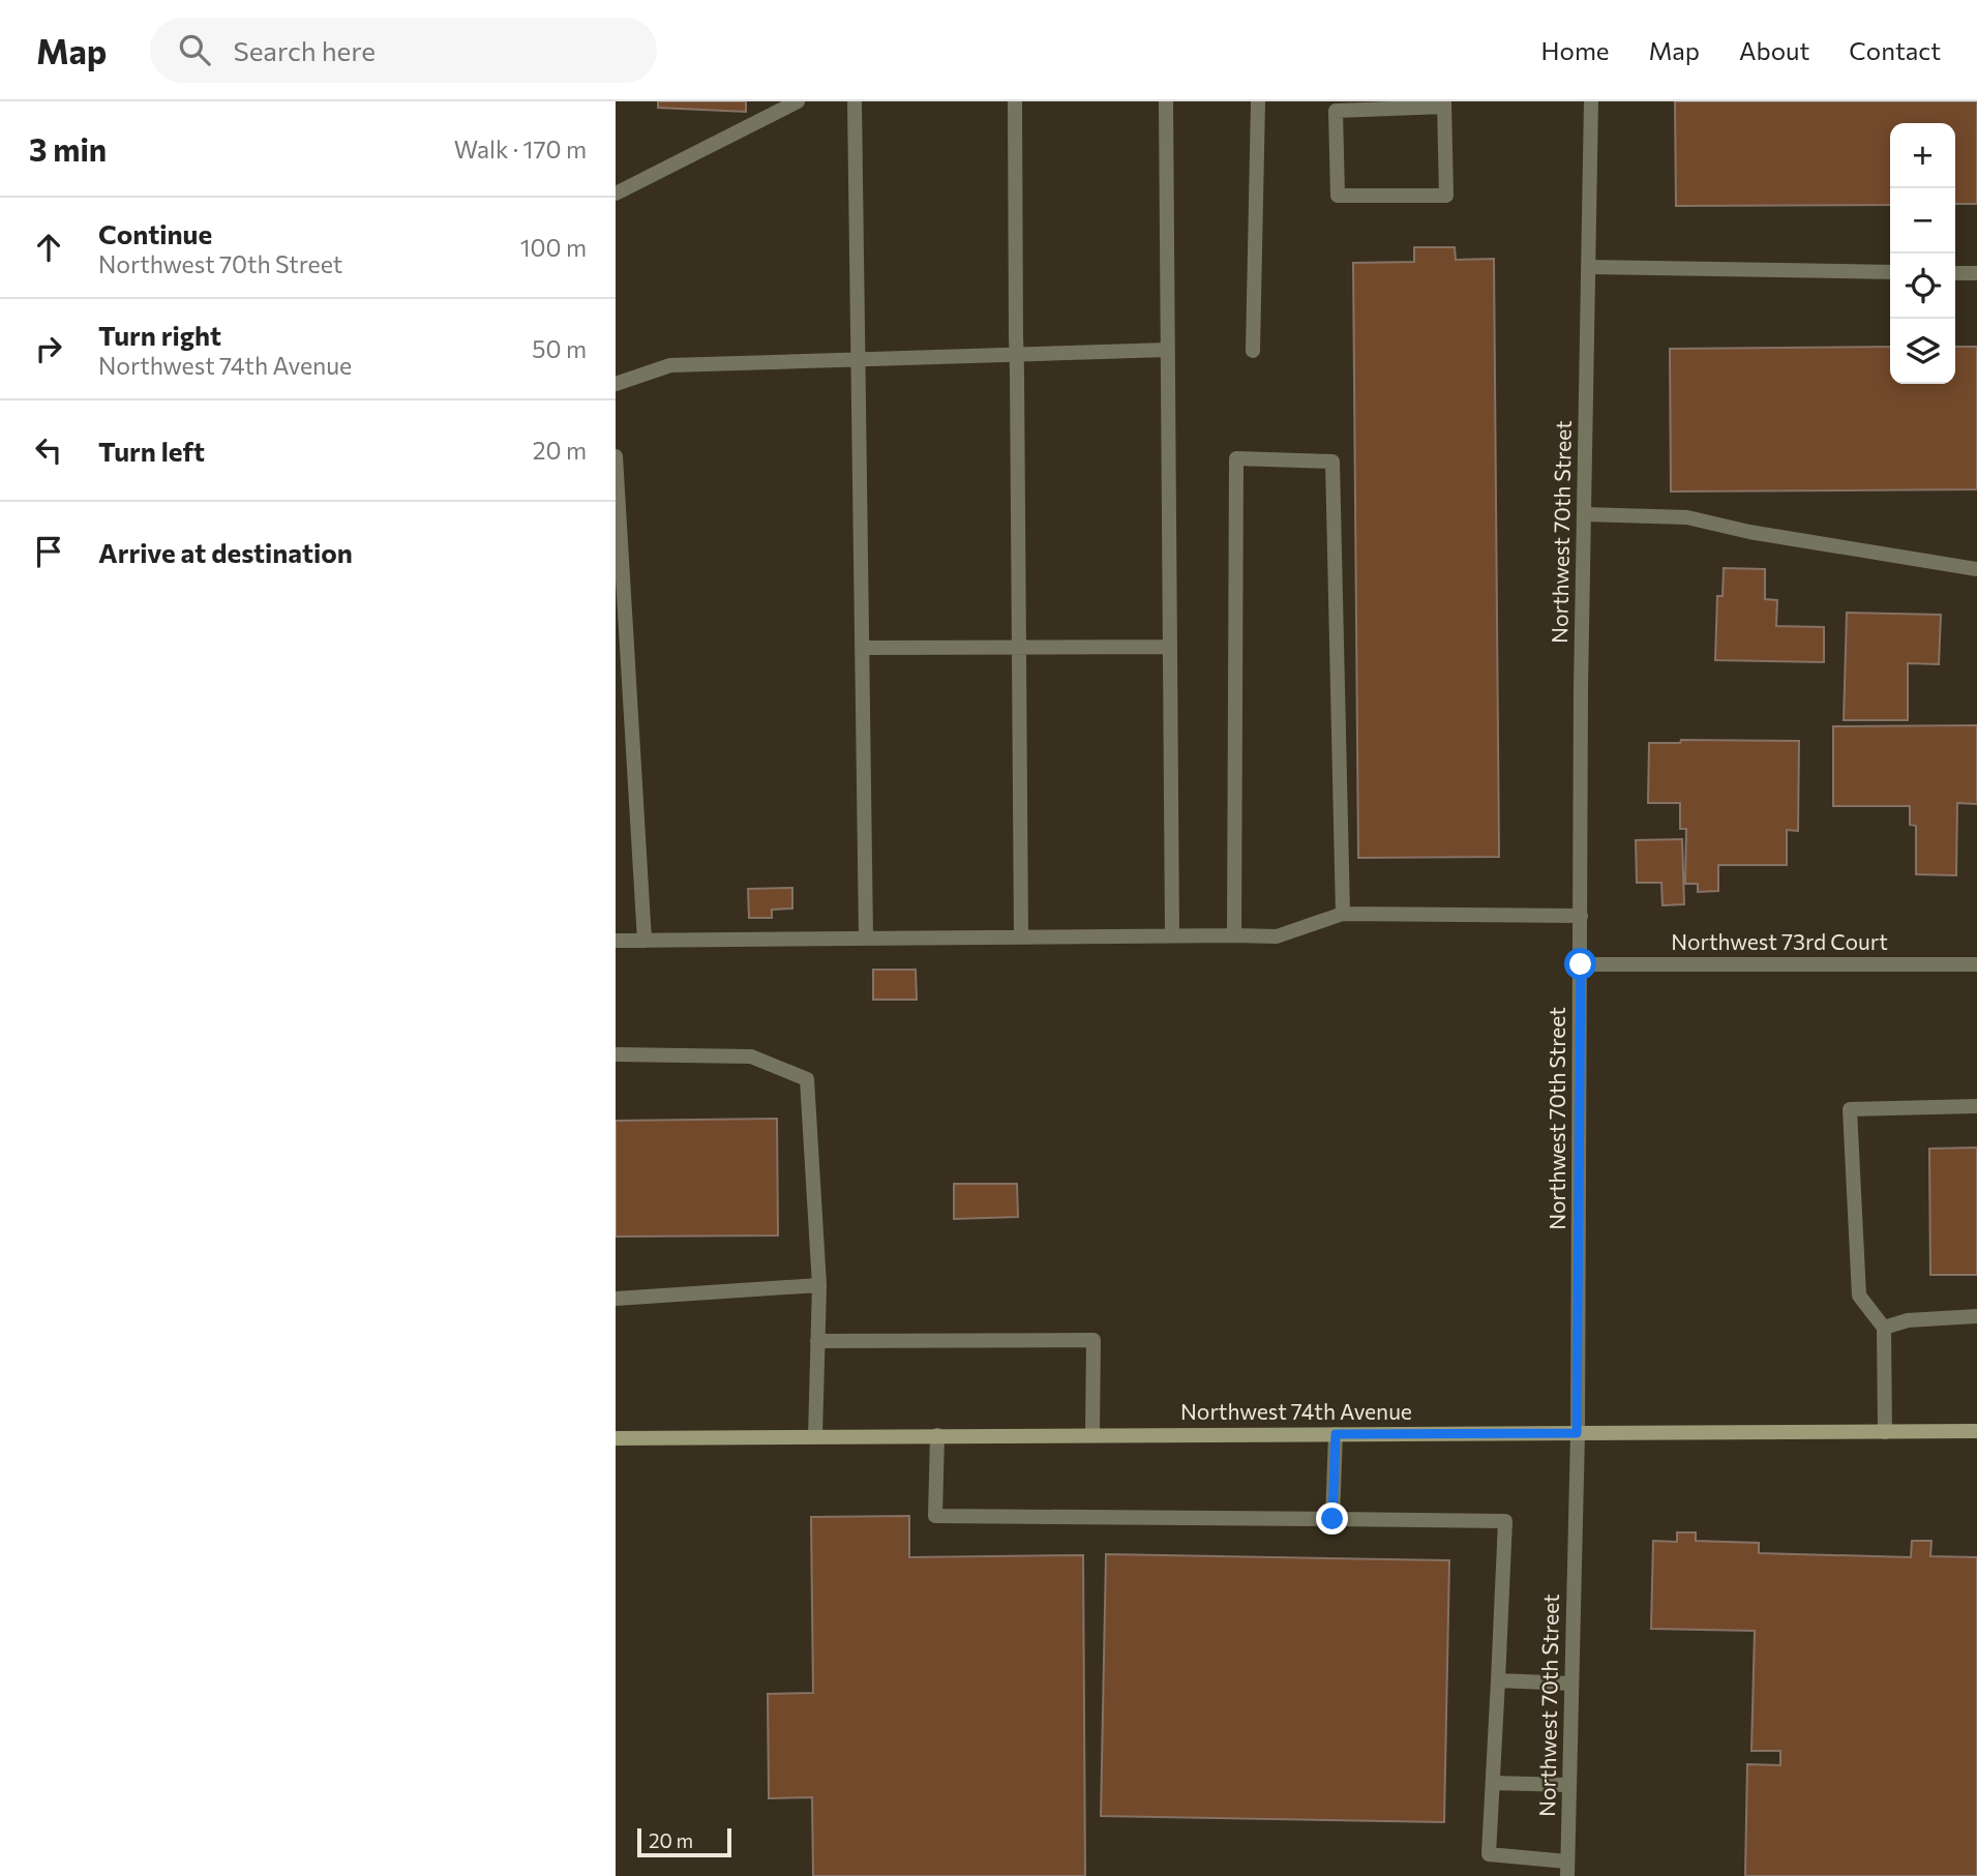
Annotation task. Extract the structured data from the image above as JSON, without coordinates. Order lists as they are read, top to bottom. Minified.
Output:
{"streets":{"street":["Northwest 70th Street","Northwest 73rd Court","Northwest 74th Avenue"]},"crossings":[["Northwest 70th Street","Northwest 73rd Court"],["Northwest 70th Street","Northwest 74th Avenue"]],"scale_bar":"20 m","page":{"header":"Map","search":"Search here","nav":["Home","Map","About","Contact"],"heading":["3 min","Walk · 170 m"],"map_buttons":["+","−"],"list":[["Continue","Northwest 70th Street","100 m"],["Turn right","Northwest 74th Avenue","50 m"],["Turn left","20 m"],"Arrive at destination"],"scale":"20 m"}}
